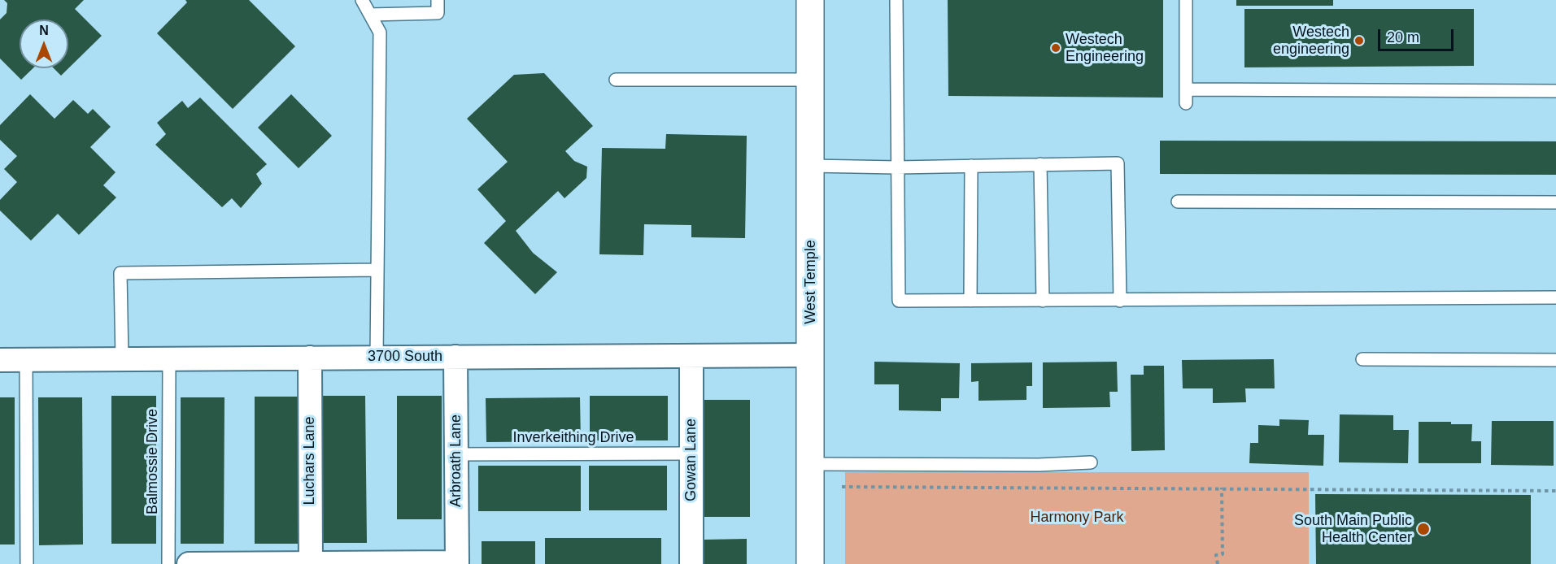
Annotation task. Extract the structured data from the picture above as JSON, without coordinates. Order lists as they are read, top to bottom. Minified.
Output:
{"streets":{"street":["West Temple","3700 South","Gowan Lane","Luchars Lane","Arbroath Lane"],"lane":["Inverkeithing Drive","Balmossie Drive"]},"crossings":[["West Temple","3700 South"],["3700 South","Gowan Lane"],["3700 South","Luchars Lane"],["3700 South","Arbroath Lane"],["3700 South","Balmossie Drive"],["Inverkeithing Drive","Gowan Lane"],["Inverkeithing Drive","Arbroath Lane"]],"parks":["Harmony Park"],"places":["Westech engineering","Westech Engineering","South Main Public Health Center"],"scale_bar":"20 m","north":"top"}
